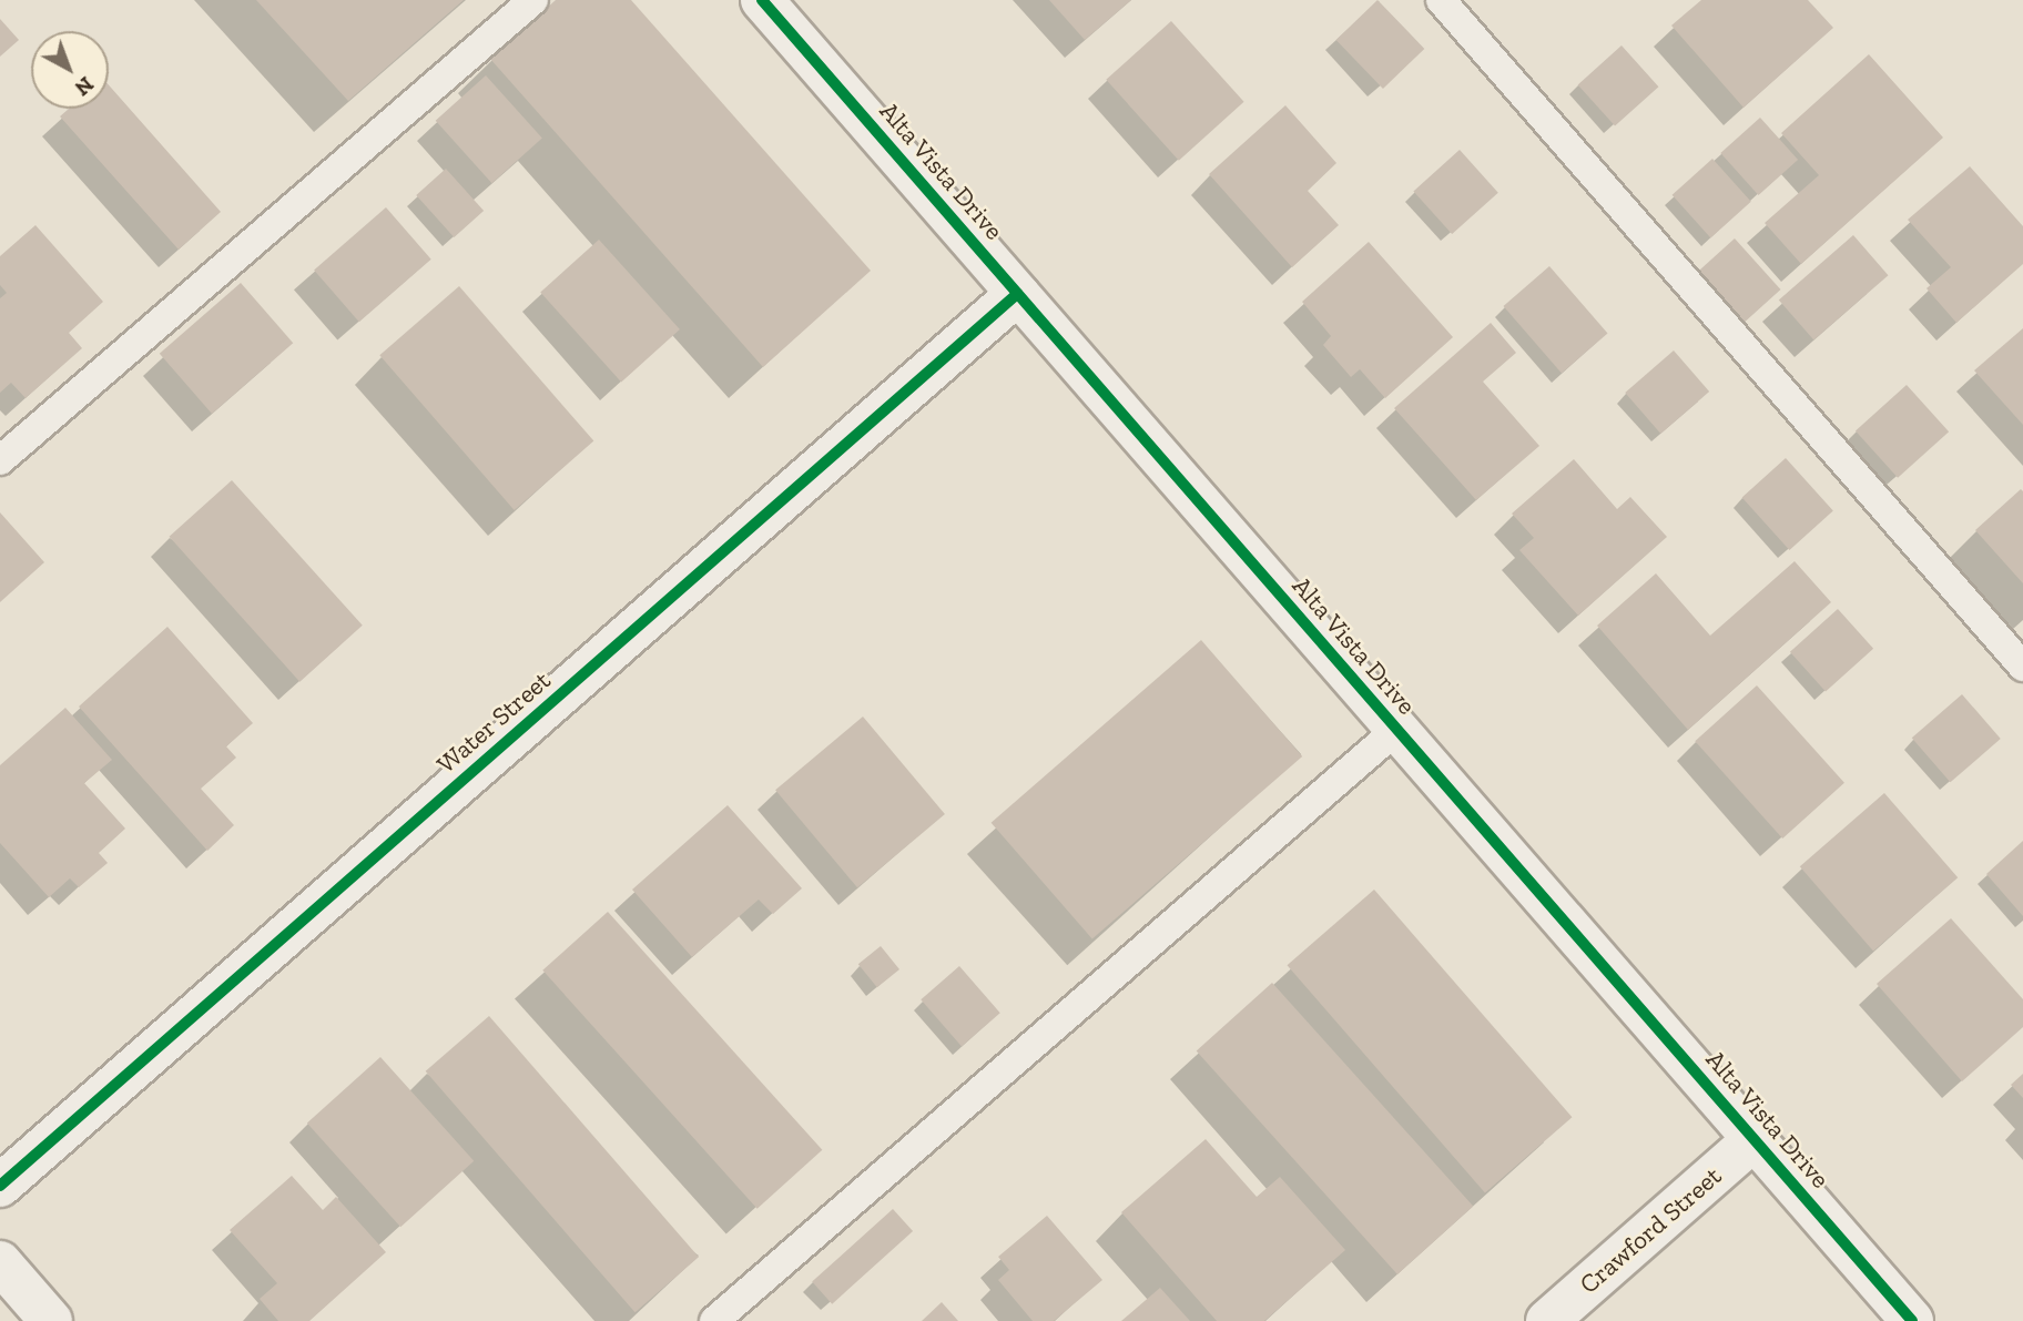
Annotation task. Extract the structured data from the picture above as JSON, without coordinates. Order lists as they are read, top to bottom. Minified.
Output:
{"streets":{"street":["Alta Vista Drive","Water Street","Crawford Street"]},"crossings":[["Alta Vista Drive","Water Street"],["Alta Vista Drive","Crawford Street"]],"north":"bottom right"}
